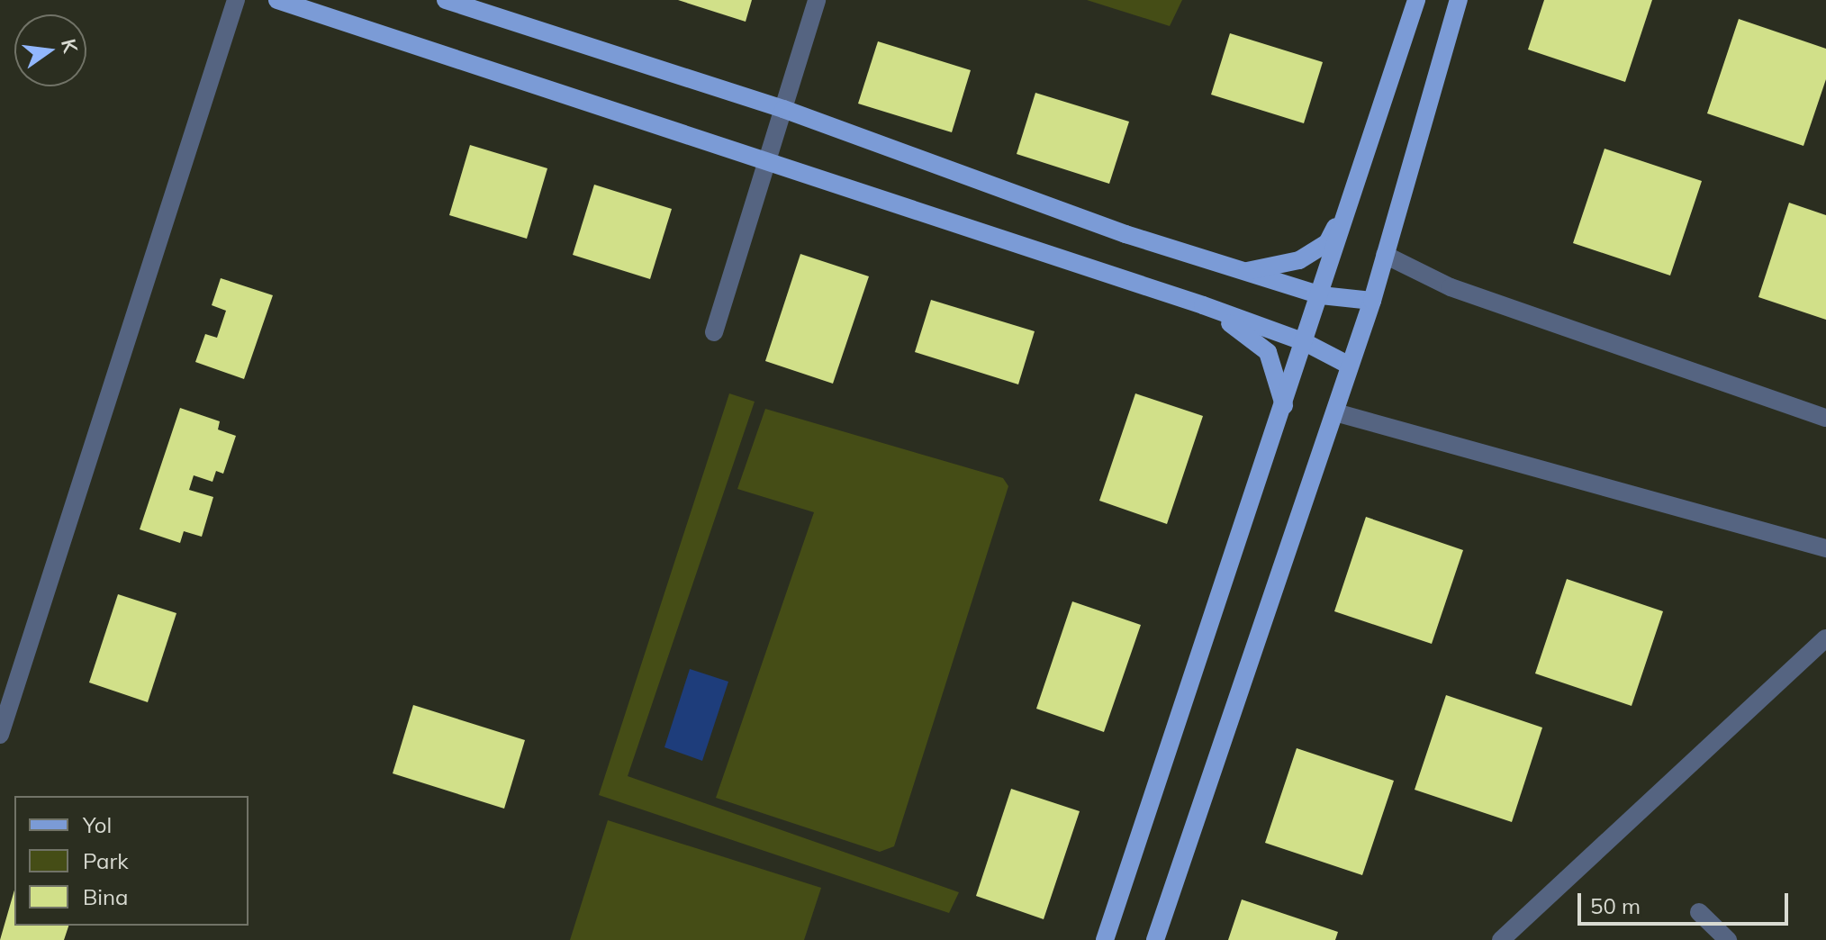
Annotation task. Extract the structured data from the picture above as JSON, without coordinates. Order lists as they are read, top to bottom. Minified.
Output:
{"legend":["Yol","Park","Bina"],"scale_bar":"50 m","north":"right"}
